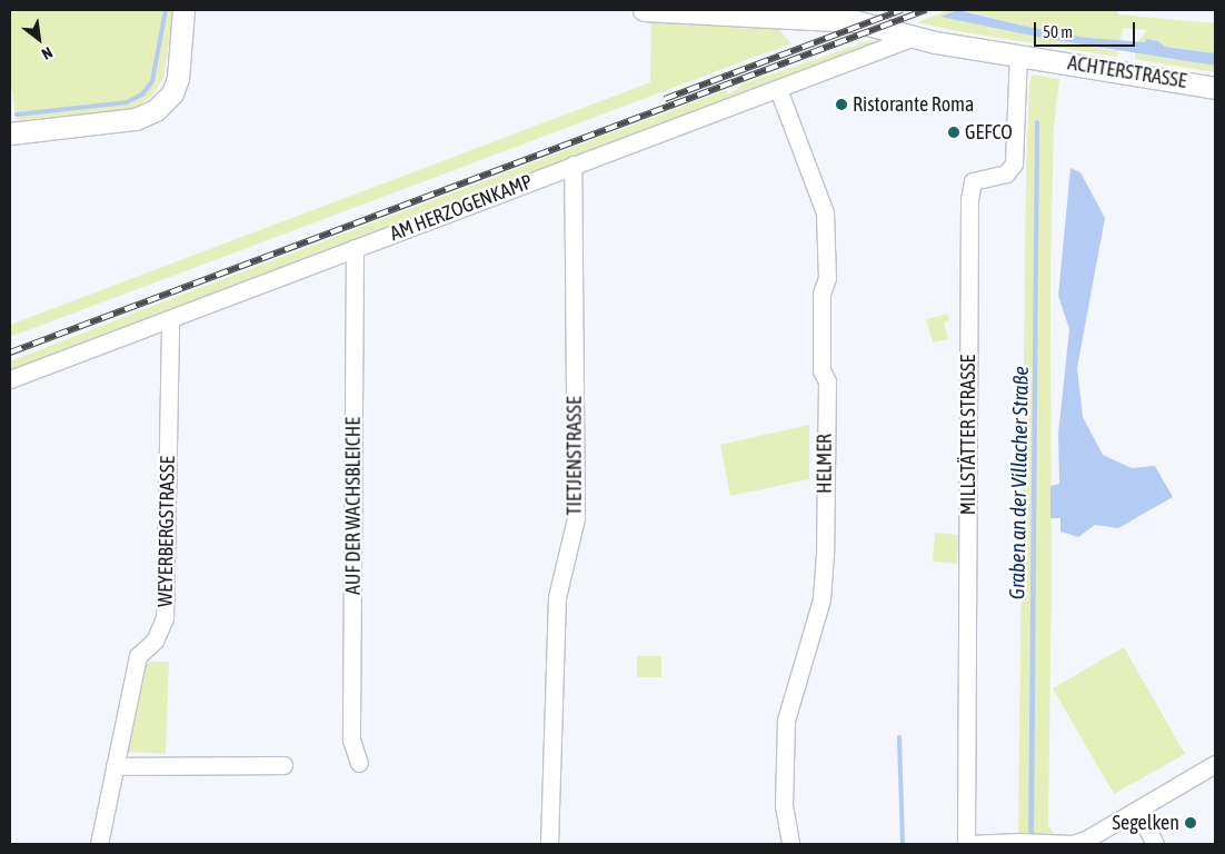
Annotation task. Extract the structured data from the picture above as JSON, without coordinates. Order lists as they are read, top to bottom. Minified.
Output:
{"streets":{"street":["ACHTERSTRASSE","AM HERZOGENKAMP","MILLSTÄTTER STRASSE","TIETJENSTRASSE","HELMER","AUF DER WACHSBLEICHE","WEYERBERGSTRASSE"]},"crossings":[["ACHTERSTRASSE","AM HERZOGENKAMP"],["ACHTERSTRASSE","MILLSTÄTTER STRASSE"],["AM HERZOGENKAMP","TIETJENSTRASSE"],["AM HERZOGENKAMP","HELMER"],["AM HERZOGENKAMP","AUF DER WACHSBLEICHE"],["AM HERZOGENKAMP","WEYERBERGSTRASSE"]],"water":["Graben an der Villacher Straße"],"places":["Ristorante Roma","GEFCO","Segelken"],"scale_bar":"50 m","north":"bottom right"}
